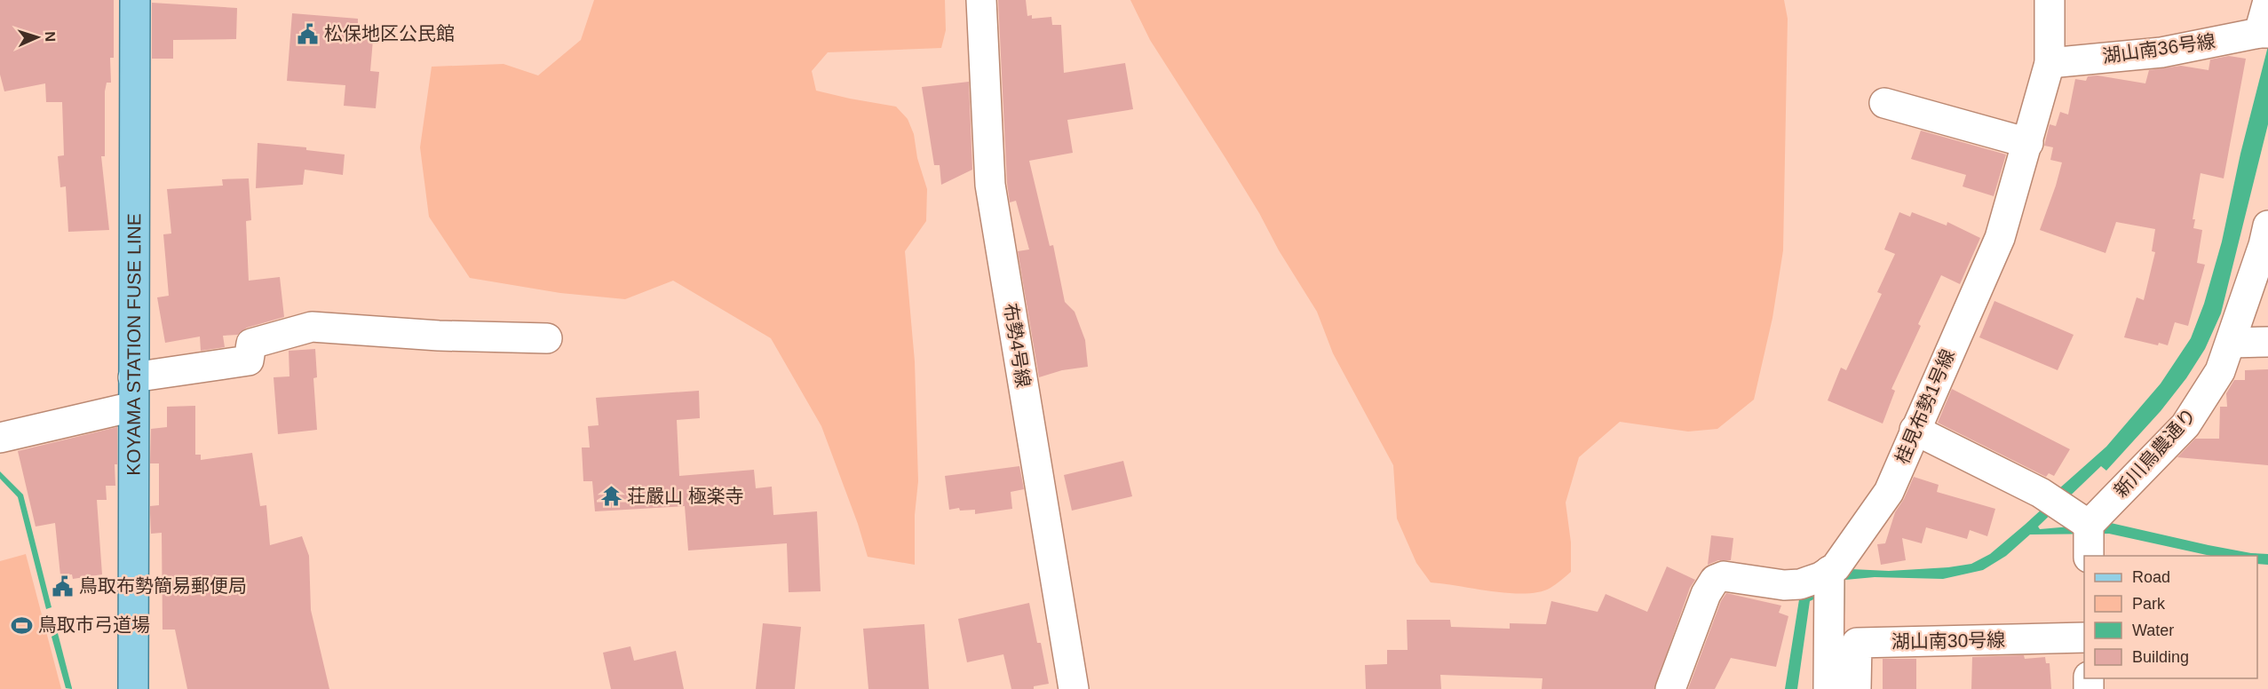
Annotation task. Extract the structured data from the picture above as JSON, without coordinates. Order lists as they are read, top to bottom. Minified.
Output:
{"streets":{"main road":["KOYAMA STATION FUSE LINE"],"street":["湖山南36号線","布勢4号線","桂見布勢1号線","新川鳥農通り","湖山南30号線"]},"crossings":[["湖山南36号線","桂見布勢1号線"]],"places":{"public building":["松保地区公民館","鳥取布勢簡易郵便局"],"temple":["荘嚴山 極楽寺"],"sports":["鳥取市弓道場"]},"legend":["Road","Park","Water","Building"],"north":"right"}
